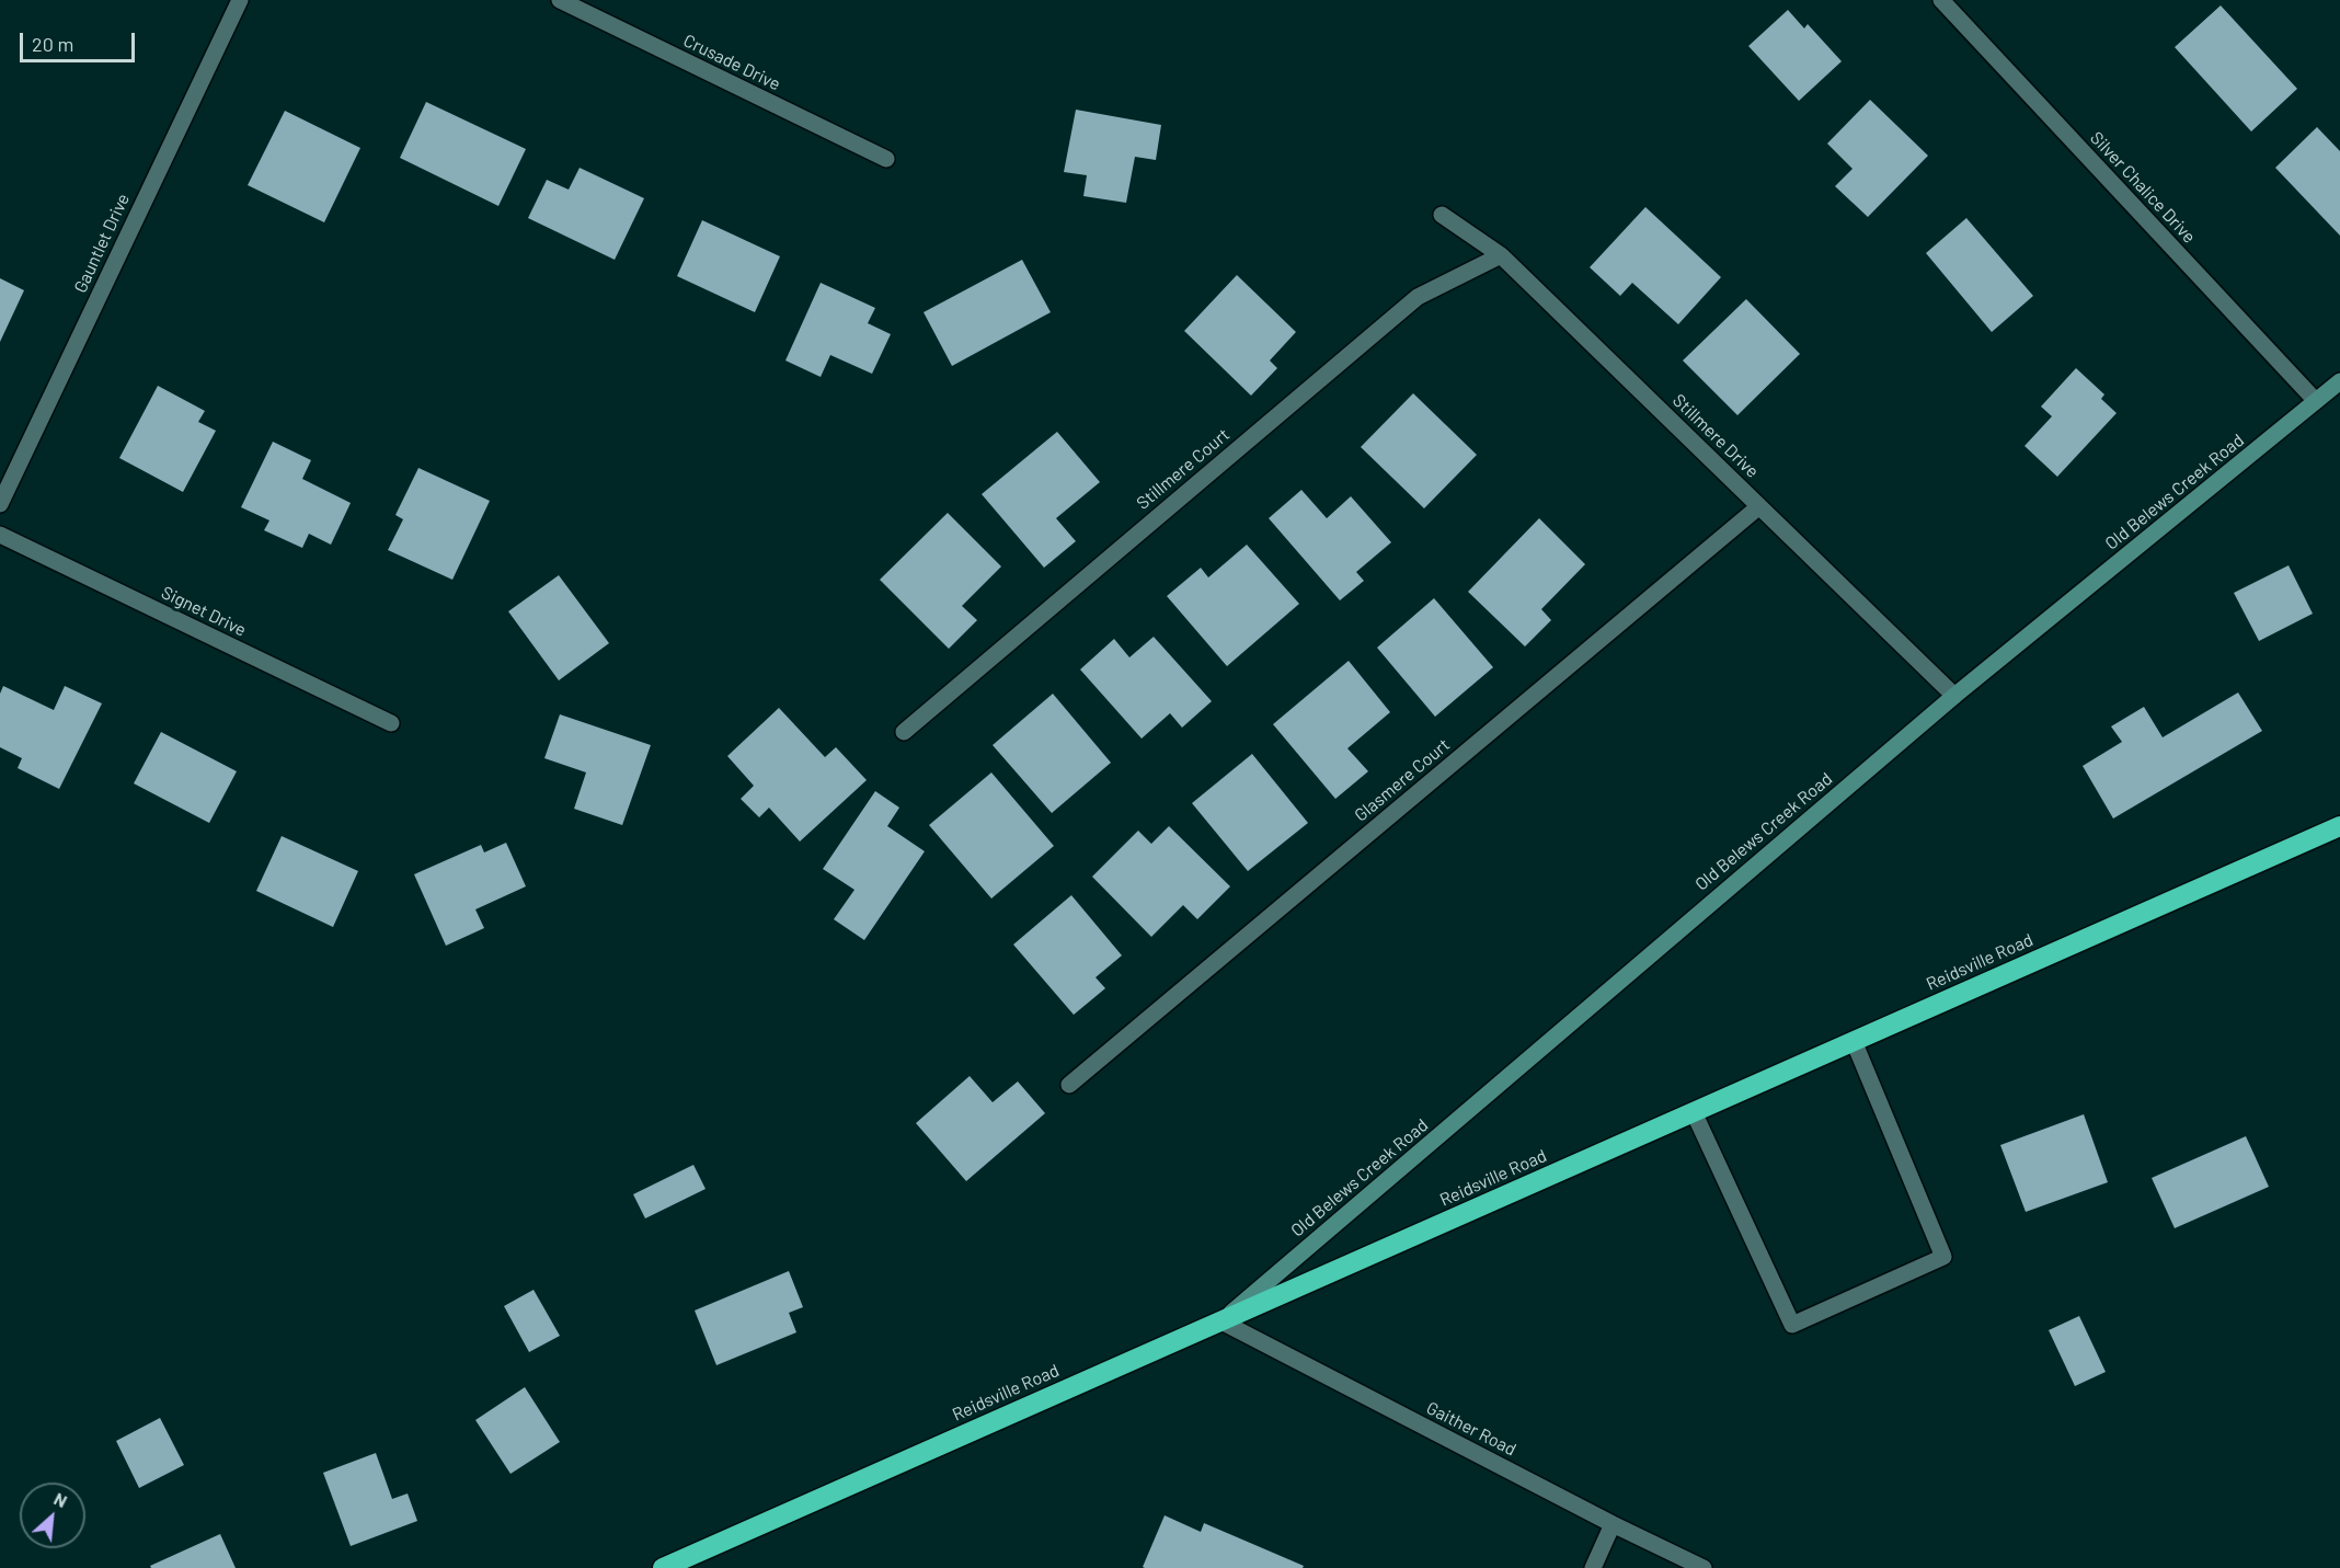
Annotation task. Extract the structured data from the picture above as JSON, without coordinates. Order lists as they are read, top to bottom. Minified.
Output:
{"streets":{"highway":["Reidsville Road"],"street":["Crusade Drive","Silver Chalice Drive","Gauntlet Drive","Stillmere Drive","Stillmere Court","Old Belews Creek Road","Signet Drive","Glasmere Court","Gaither Road"]},"crossings":[["Silver Chalice Drive","Old Belews Creek Road"],["Stillmere Drive","Stillmere Court"],["Stillmere Drive","Old Belews Creek Road"],["Stillmere Drive","Glasmere Court"],["Old Belews Creek Road","Reidsville Road"],["Old Belews Creek Road","Gaither Road"],["Reidsville Road","Gaither Road"]],"scale_bar":"20 m","north":"top right"}
